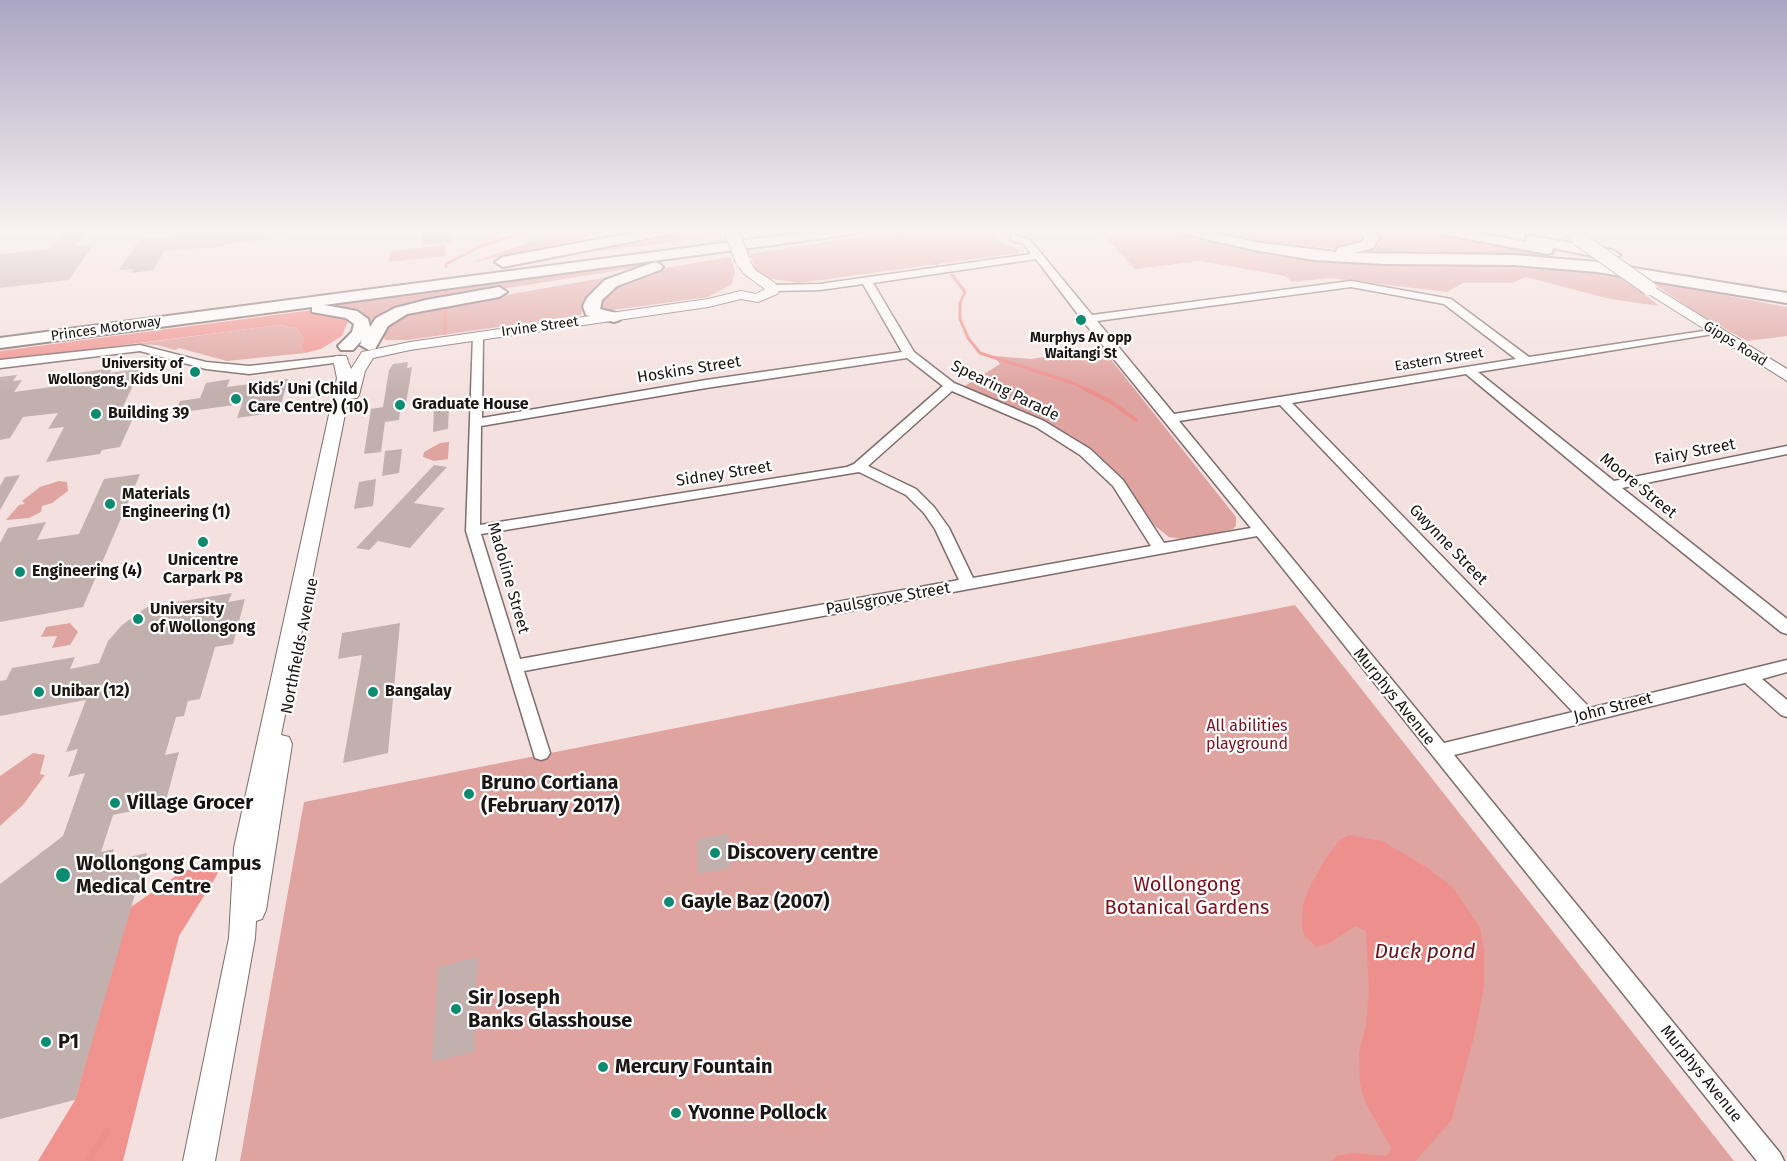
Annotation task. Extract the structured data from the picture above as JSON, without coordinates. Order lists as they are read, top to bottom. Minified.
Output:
{"streets":{"highway":["Princes Motorway"],"main road":["Irvine Street","Gipps Road","Northfields Avenue"],"street":["Eastern Street","Hoskins Street","Spearing Parade","Fairy Street","Sidney Street","Moore Street","Gwynne Street","Madoline Street","Paulsgrove Street","Murphys Avenue","John Street"]},"crossings":[["Irvine Street","Madoline Street"],["Irvine Street","Northfields Avenue"],["Gipps Road","Eastern Street"],["Eastern Street","Moore Street"],["Eastern Street","Gwynne Street"],["Eastern Street","Murphys Avenue"],["Hoskins Street","Spearing Parade"],["Hoskins Street","Madoline Street"],["Spearing Parade","Sidney Street"],["Spearing Parade","Paulsgrove Street"],["Fairy Street","Moore Street"],["Sidney Street","Madoline Street"],["Gwynne Street","John Street"],["Madoline Street","Paulsgrove Street"],["Paulsgrove Street","Murphys Avenue"],["Murphys Avenue","John Street"]],"water":["Duck pond"],"parks":["All abilities playground","Wollongong Botanical Gardens"],"places":["Murphys Av opp Waitangi St","University of Wollongong, Kids Uni","Kids’ Uni (Child Care Centre) (10)","Graduate House","Building 39","Materials Engineering (1)","Unicentre Carpark P8","Engineering (4)","University of Wollongong","Unibar (12)","Bangalay","Bruno Cortiana (February 2017)","Village Grocer","Discovery centre","Wollongong Campus Medical Centre","Gayle Baz (2007)","Sir Joseph Banks Glasshouse","P1","Mercury Fountain","Yvonne Pollock"]}
